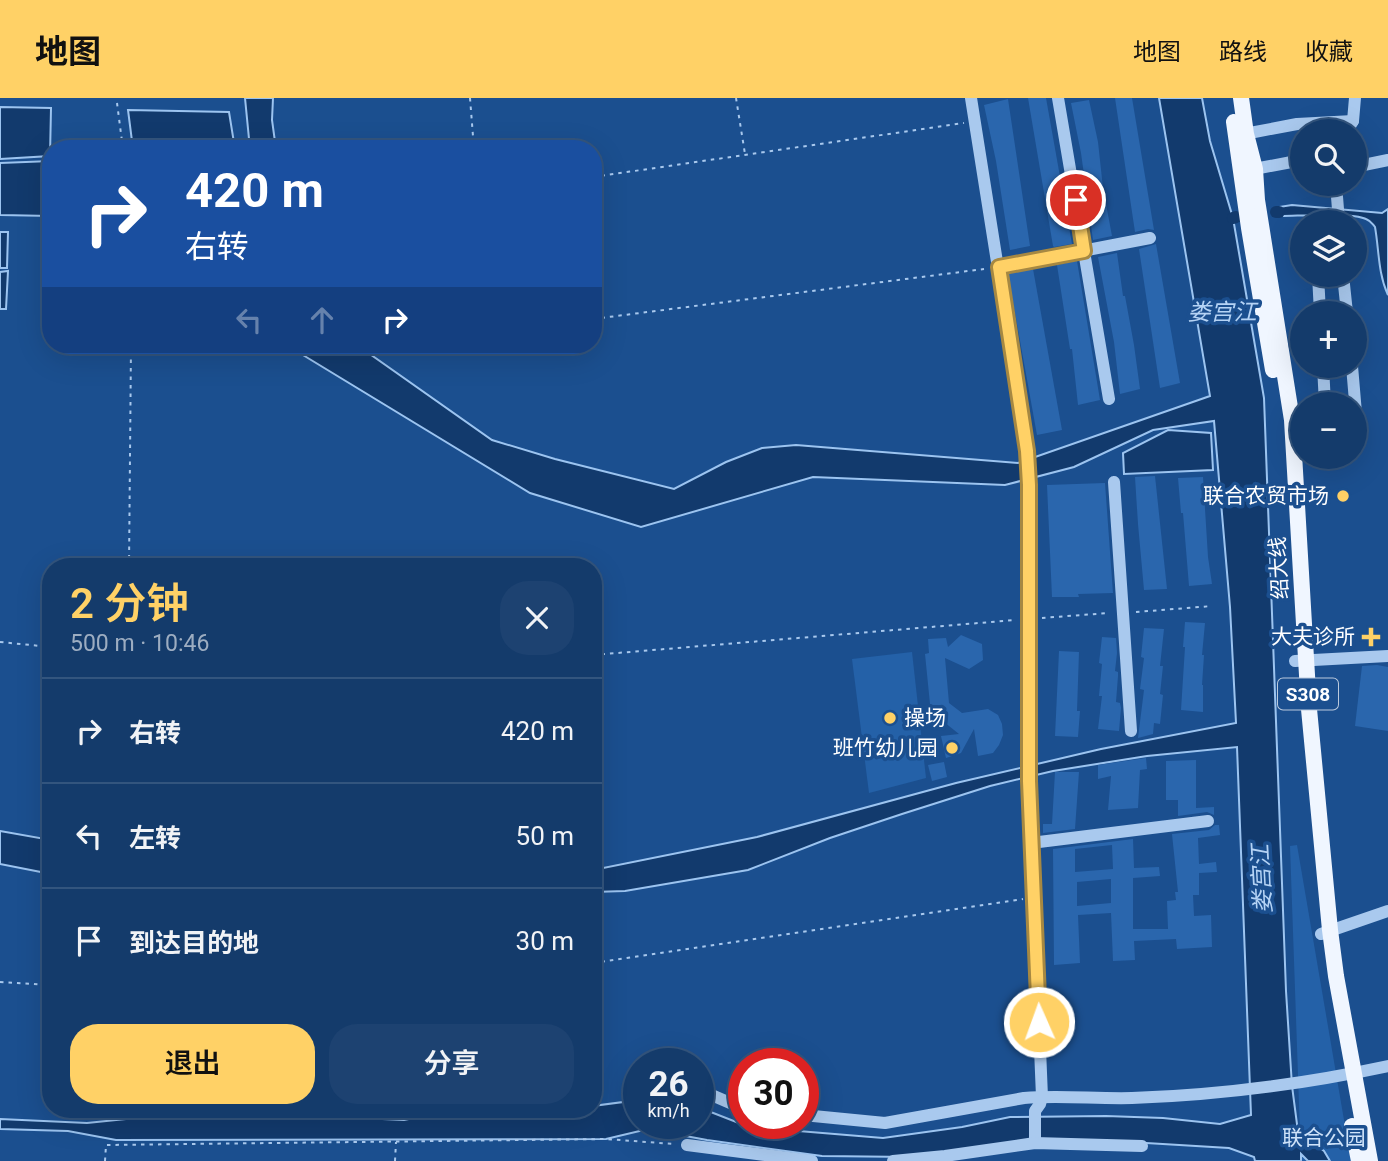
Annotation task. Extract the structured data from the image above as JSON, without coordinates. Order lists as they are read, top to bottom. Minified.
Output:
{"streets":{"main road":["绍大线","S308"]},"water":["娄宫江"],"parks":["联合公园"],"places":{"other":["联合农贸市场","操场","班竹幼儿园"],"health":["大夫诊所"]},"page":{"header":"地图","nav":["地图","路线","收藏"],"map_buttons":["+","−"],"turn":["420 m","右转"],"heading":["2 分钟","500 m · 10:46"],"list":[{"name":"右转","value":"420 m"},{"name":"左转","value":"50 m"},{"name":"到达目的地","value":"30 m"}],"buttons":["退出","分享"],"speed":"26 km/h","limit":"30"}}
